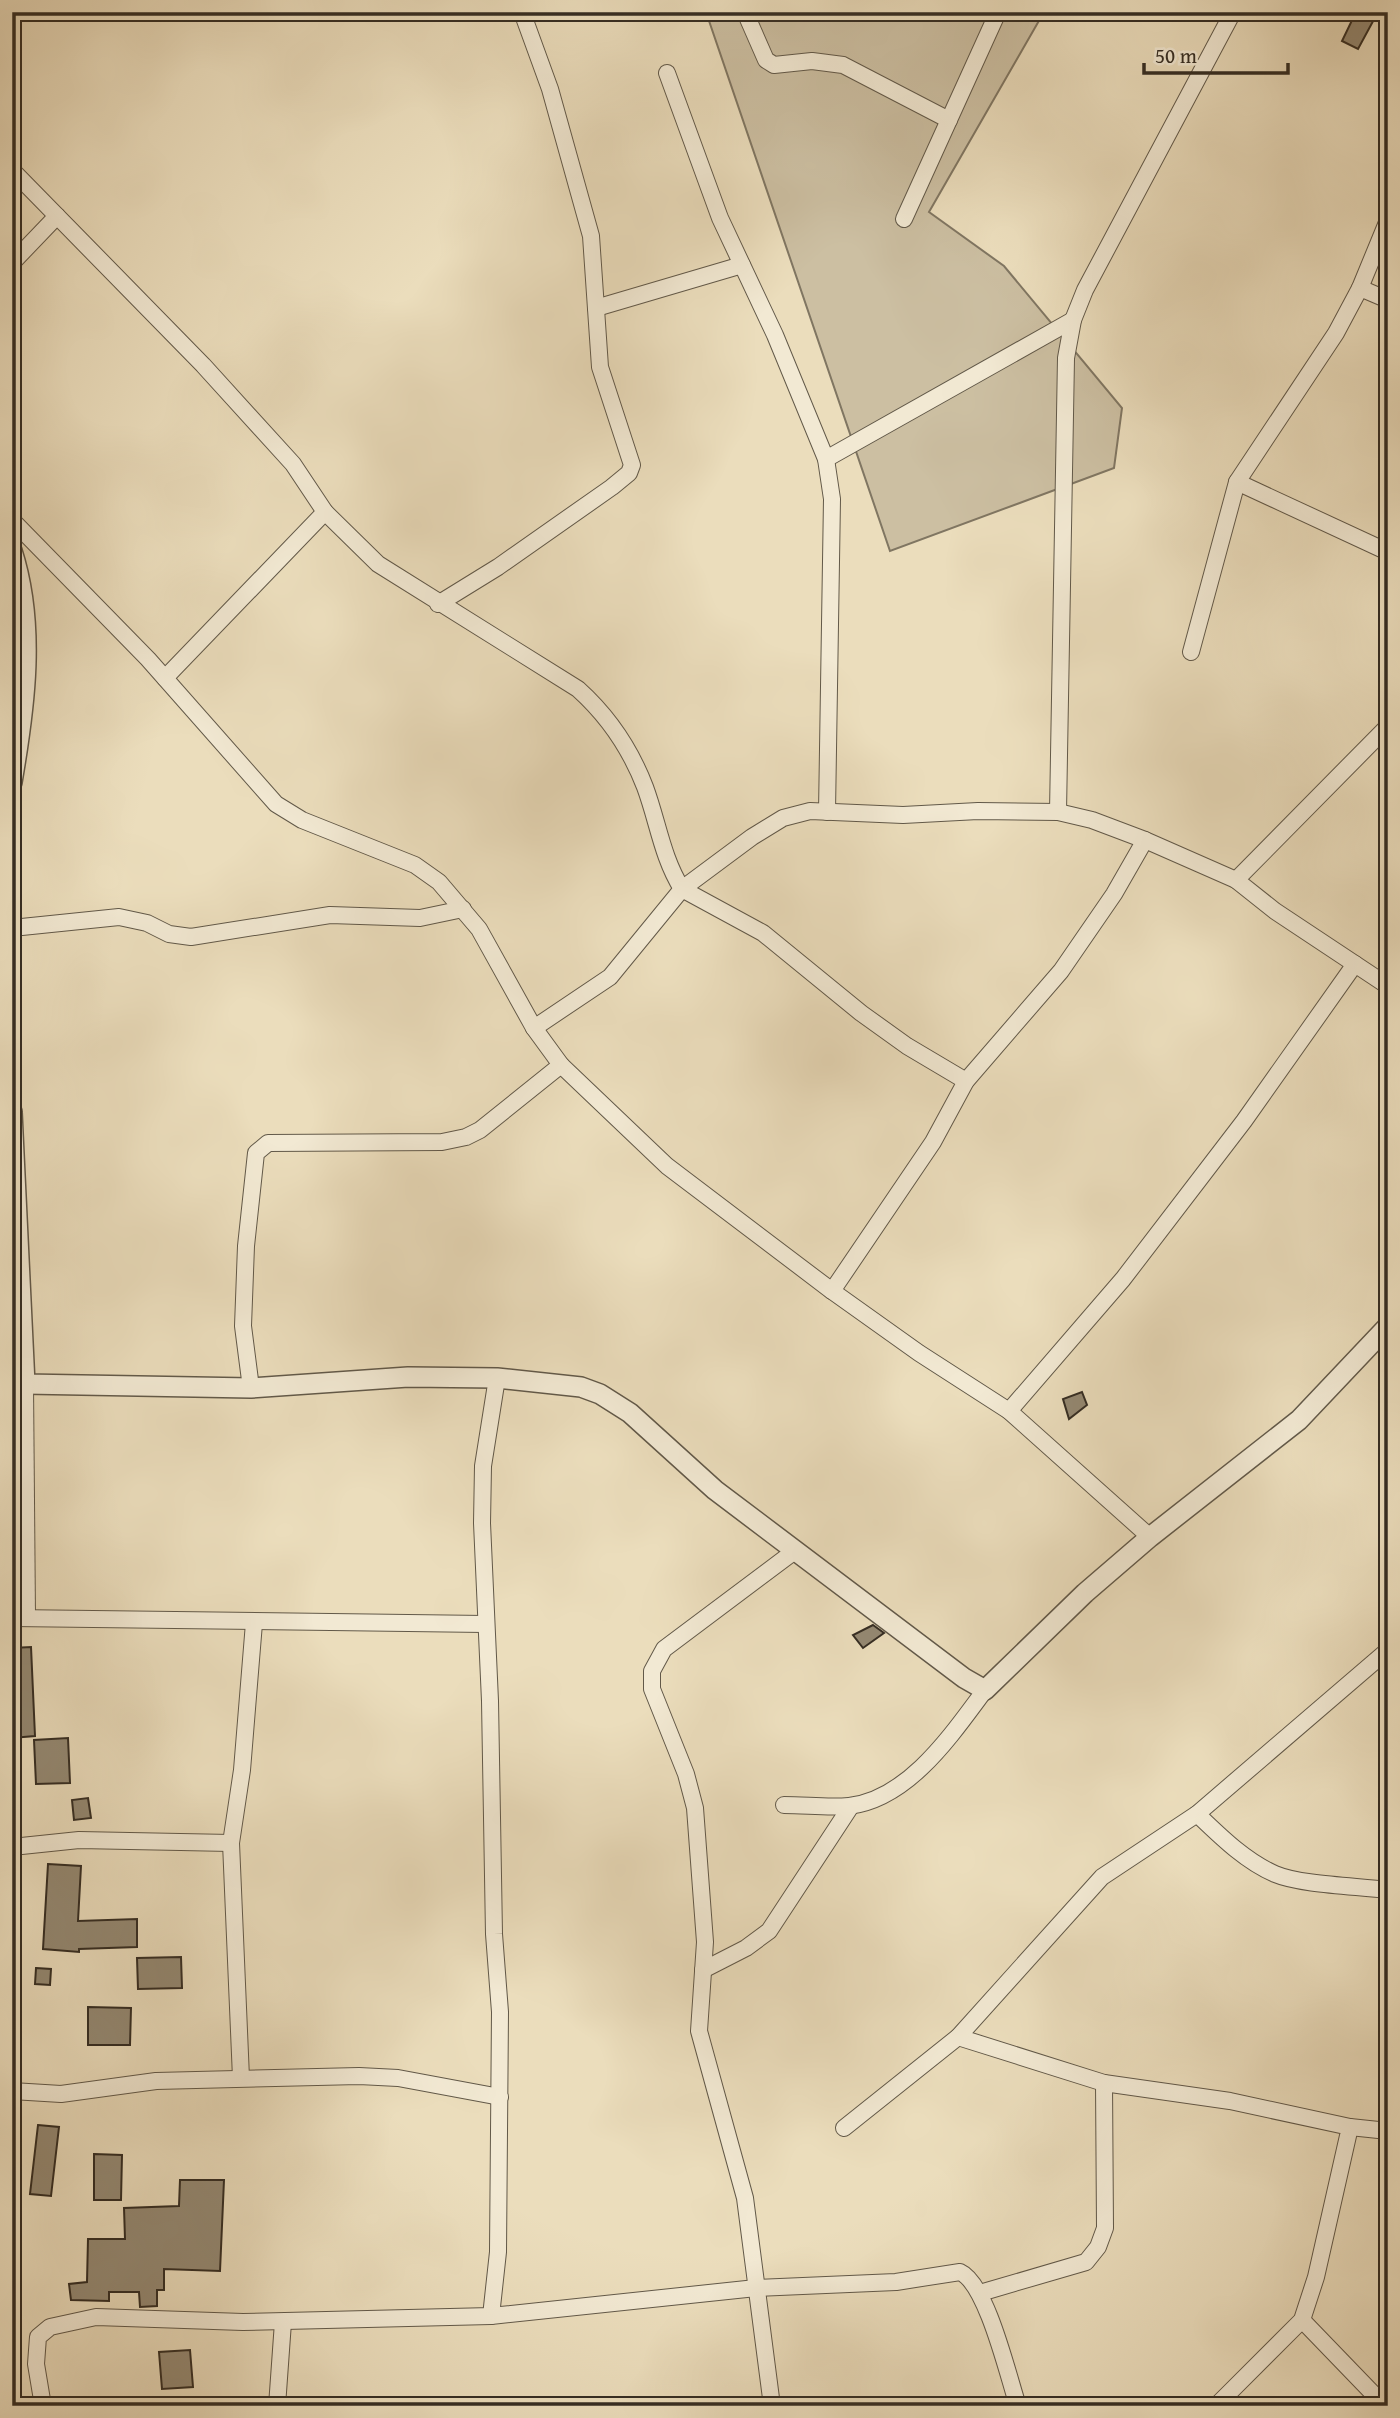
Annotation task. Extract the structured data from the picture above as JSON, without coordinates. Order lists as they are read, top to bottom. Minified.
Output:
{"scale_bar":"50 m"}
